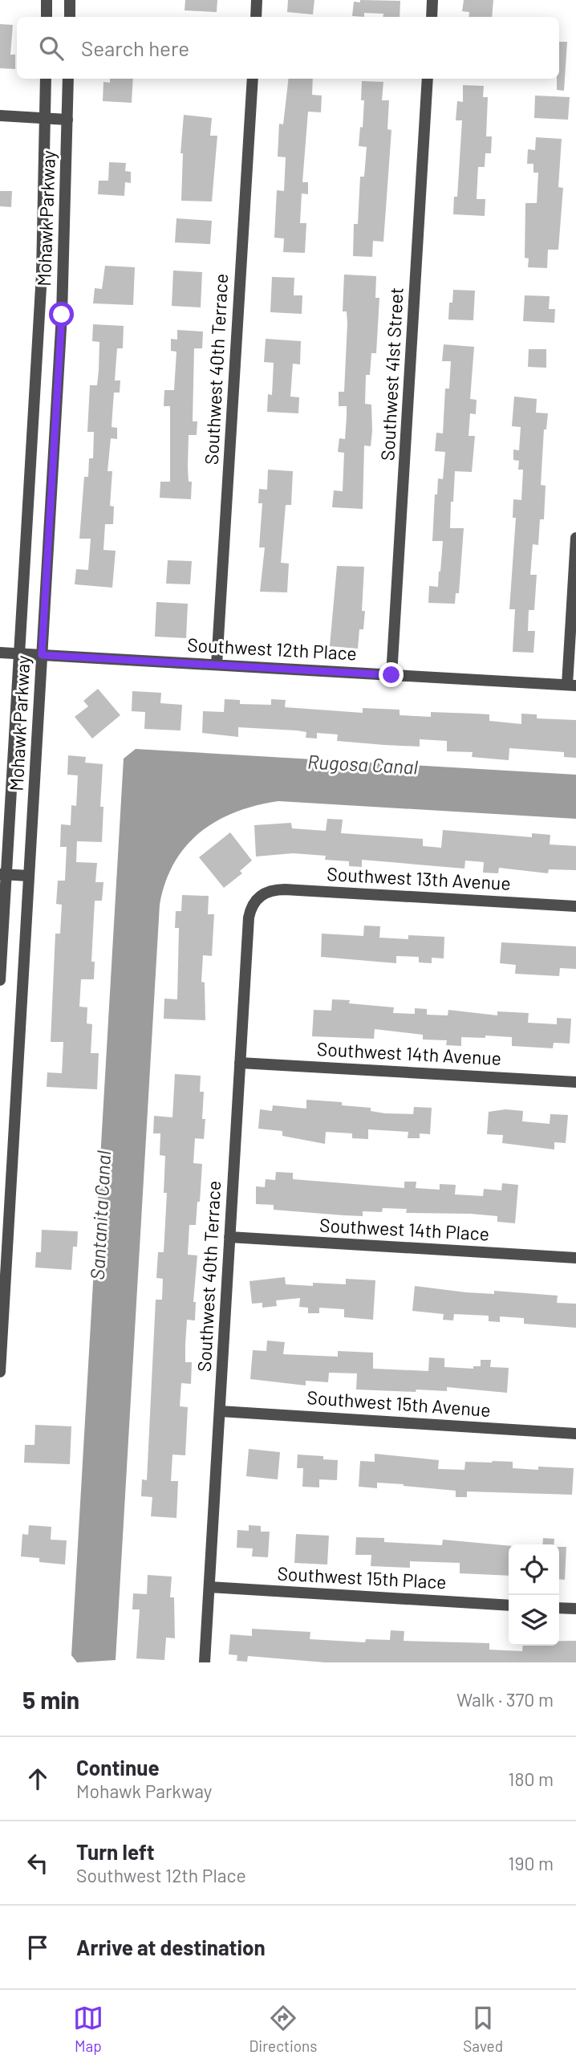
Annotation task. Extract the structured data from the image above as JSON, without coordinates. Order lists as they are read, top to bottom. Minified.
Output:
{"streets":{"street":["Mohawk Parkway","Southwest 40th Terrace","Southwest 41st Street","Southwest 12th Place","Southwest 13th Avenue","Southwest 14th Avenue","Southwest 14th Place","Southwest 15th Avenue","Southwest 15th Place"]},"crossings":[["Mohawk Parkway","Southwest 12th Place"],["Southwest 40th Terrace","Southwest 12th Place"],["Southwest 40th Terrace","Southwest 13th Avenue"],["Southwest 40th Terrace","Southwest 14th Avenue"],["Southwest 40th Terrace","Southwest 14th Place"],["Southwest 40th Terrace","Southwest 15th Avenue"],["Southwest 40th Terrace","Southwest 15th Place"],["Southwest 41st Street","Southwest 12th Place"]],"water":["Rugosa Canal","Santanita Canal"],"page":{"search":"Search here","heading":["5 min","Walk · 370 m"],"list":[["Continue","Mohawk Parkway","180 m"],["Turn left","Southwest 12th Place","190 m"],"Arrive at destination"],"nav":["Map","Directions","Saved"]}}
